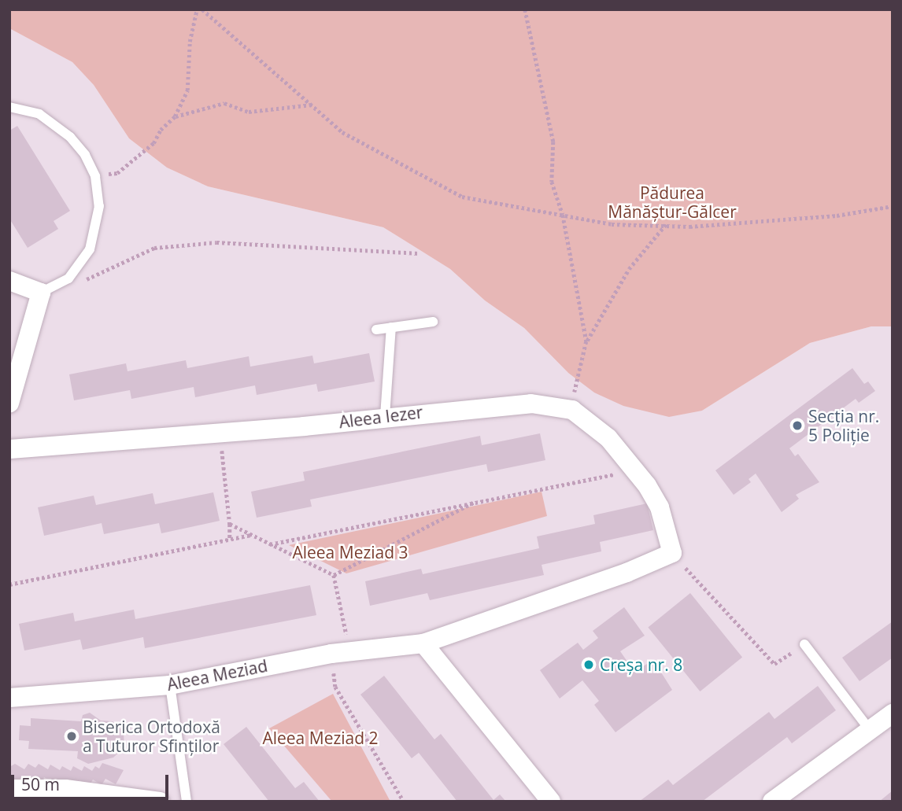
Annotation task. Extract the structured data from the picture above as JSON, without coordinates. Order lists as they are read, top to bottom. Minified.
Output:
{"streets":{"street":["Aleea Iezer","Aleea Meziad"]},"crossings":[["Aleea Iezer","Aleea Meziad"]],"parks":["Pădurea Mănăștur-Gălcer","Aleea Meziad 3","Aleea Meziad 2"],"places":["Secția nr. 5 Poliție","Creșa nr. 8","Biserica Ortodoxă a Tuturor Sfinților"],"scale_bar":"50 m"}
